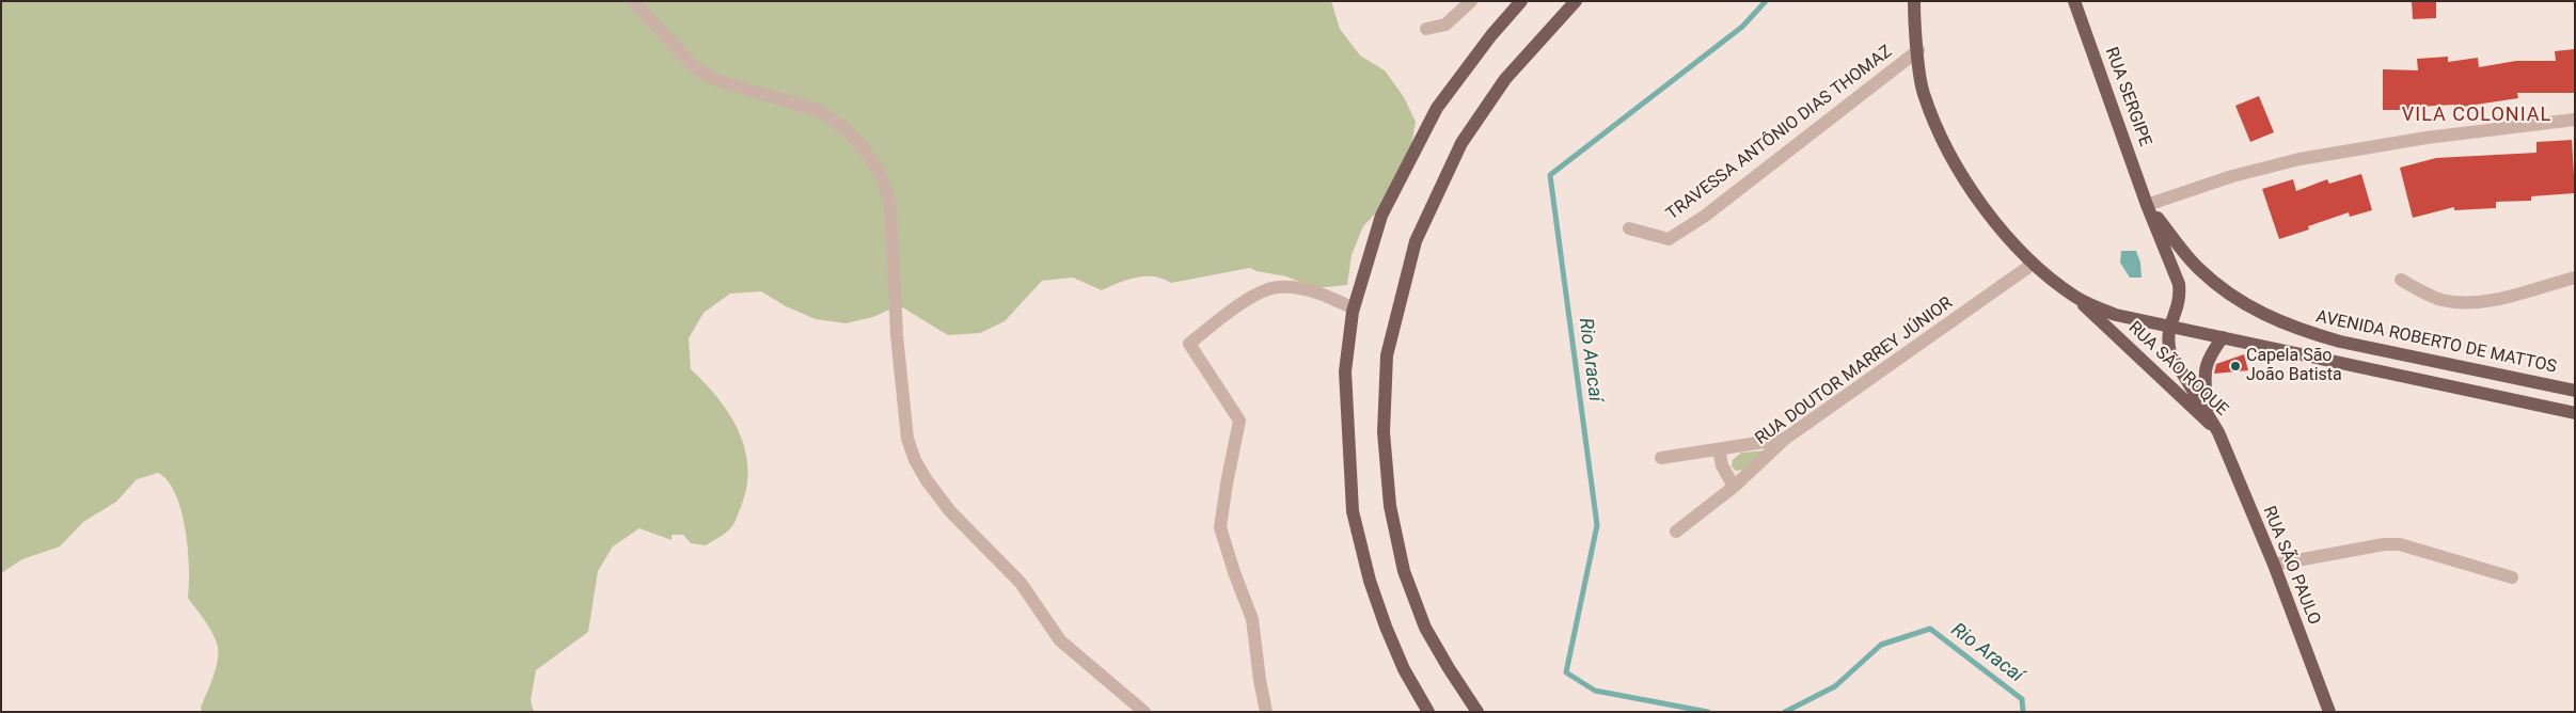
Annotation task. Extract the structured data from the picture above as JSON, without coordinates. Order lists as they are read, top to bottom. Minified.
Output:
{"streets":{"main road":["RUA SERGIPE","AVENIDA ROBERTO DE MATTOS","RUA SÃO ROQUE","RUA SÃO PAULO"],"street":["TRAVESSA ANTÔNIO DIAS THOMAZ","RUA DOUTOR MARREY JÚNIOR"]},"crossings":[["RUA SERGIPE","AVENIDA ROBERTO DE MATTOS"],["RUA SERGIPE","RUA SÃO ROQUE"],["RUA SÃO ROQUE","RUA SÃO PAULO"]],"districts":["VILA COLONIAL"],"water":["Rio Aracaí"],"places":["Capela São João Batista"]}
